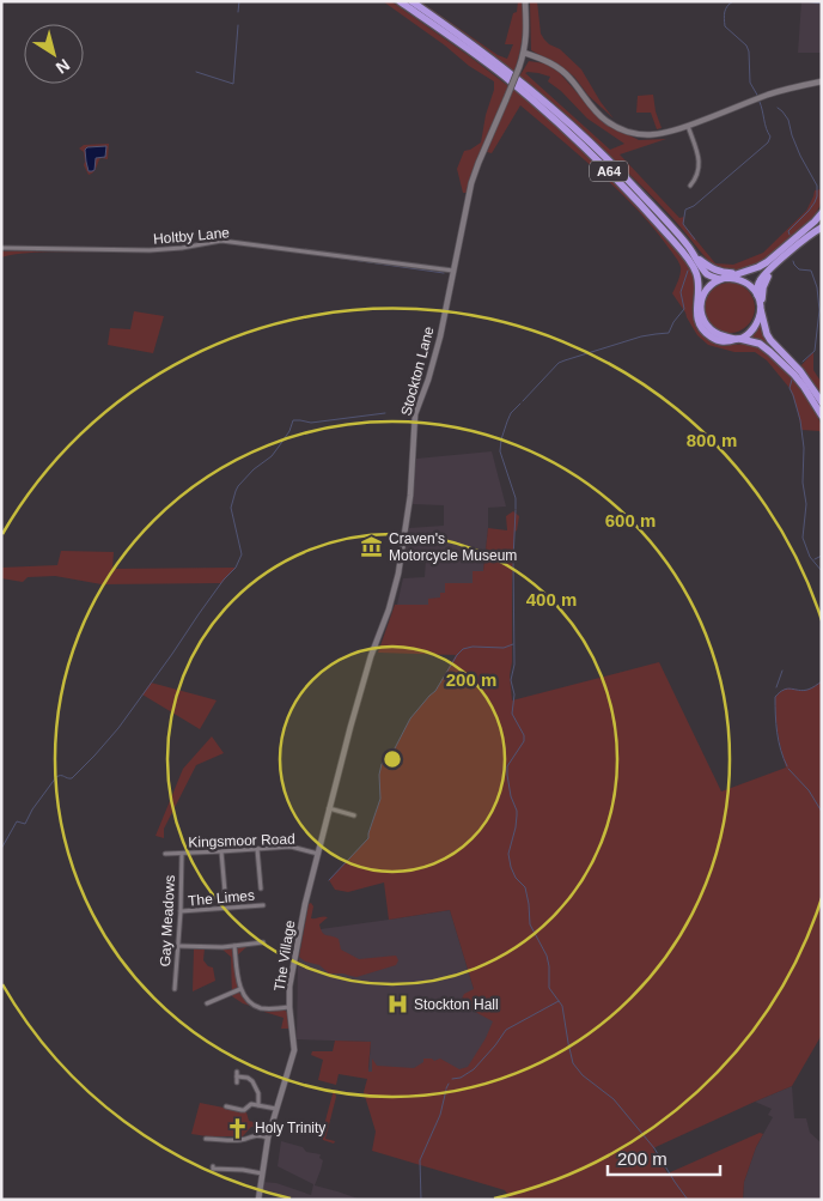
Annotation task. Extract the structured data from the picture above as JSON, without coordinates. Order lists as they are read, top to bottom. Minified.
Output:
{"streets":{"highway":["A64"],"street":["Holtby Lane","Stockton Lane","Kingsmoor Road","The Limes","Gay Meadows","The Village"]},"crossings":[["Holtby Lane","Stockton Lane"],["Stockton Lane","The Village"],["Kingsmoor Road","Gay Meadows"],["Kingsmoor Road","The Village"],["The Limes","Gay Meadows"]],"places":{"museum":["Craven's Motorcycle Museum"],"hospital":["Stockton Hall"],"church":["Holy Trinity"]},"scale_bar":"200 m","north":"bottom right","rings":["800 m","600 m","400 m","200 m"]}
